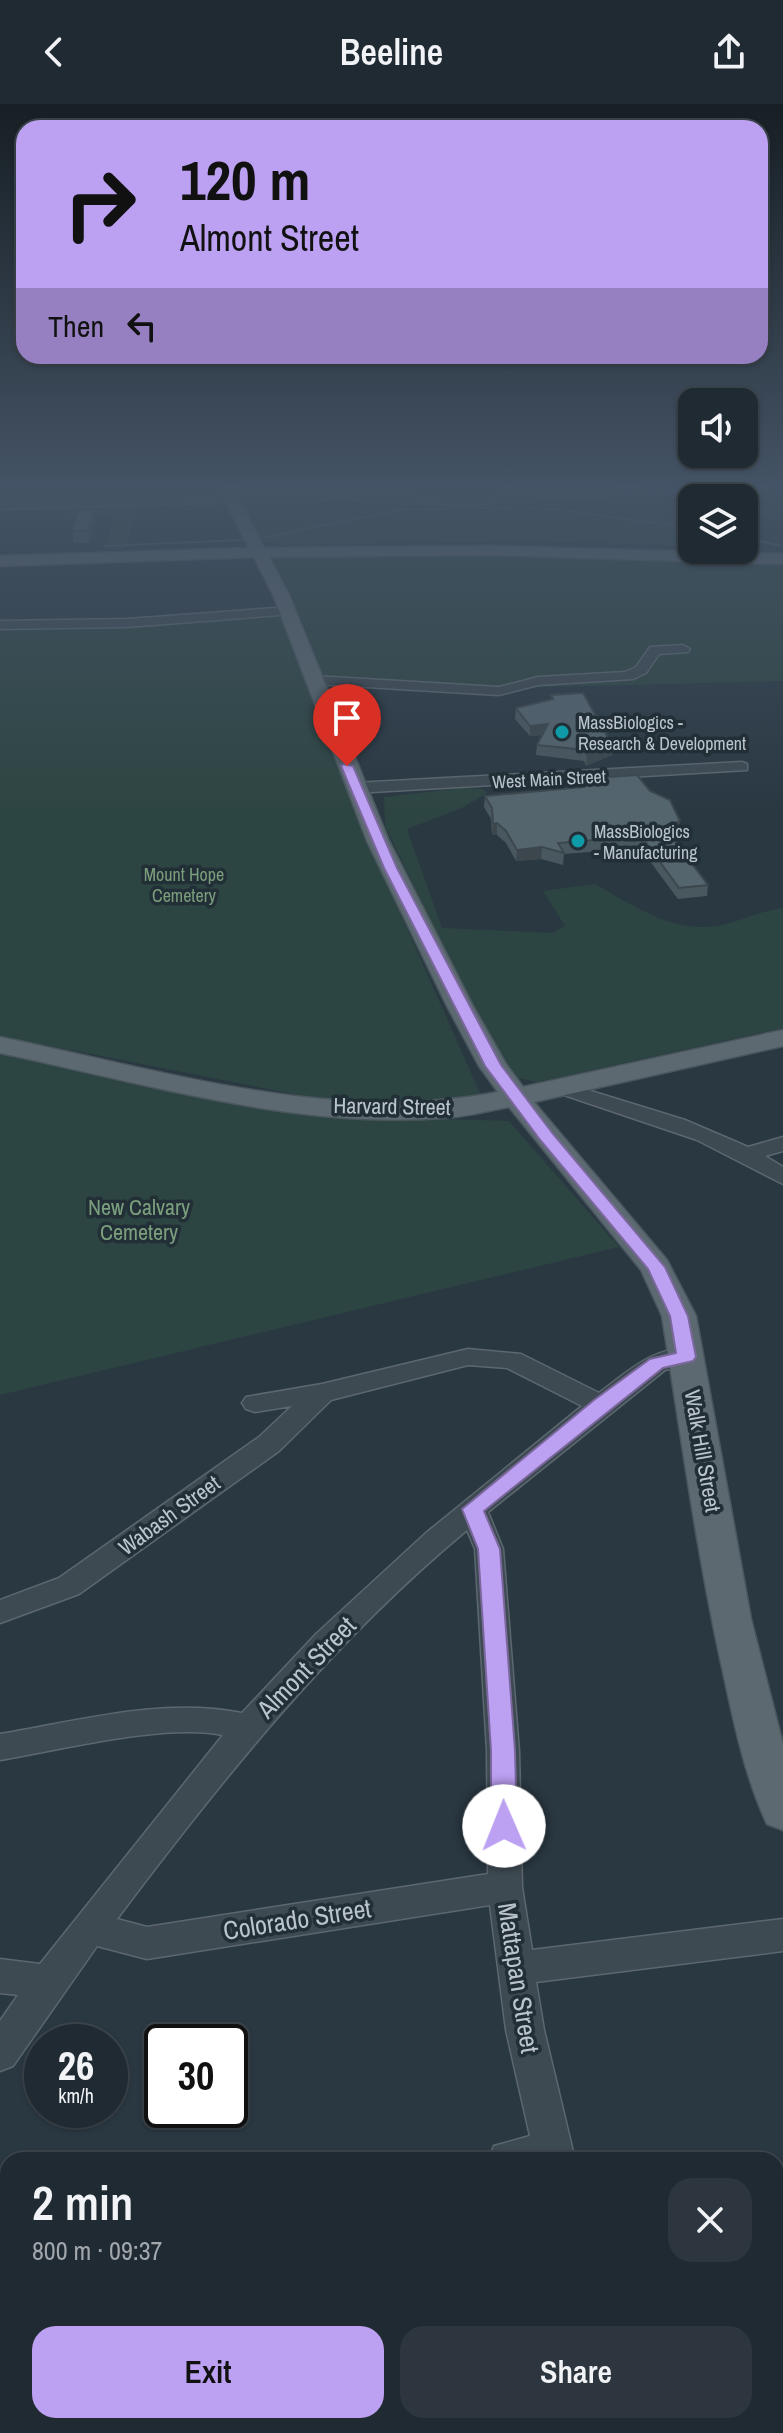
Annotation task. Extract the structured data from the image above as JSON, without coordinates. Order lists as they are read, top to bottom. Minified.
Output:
{"streets":{"main road":["Harvard Street","Walk Hill Street"],"street":["West Main Street","Wabash Street","Almont Street","Colorado Street","Mattapan Street"]},"crossings":[["West Main Street","Walk Hill Street"],["Harvard Street","Walk Hill Street"],["Walk Hill Street","Almont Street"],["Almont Street","Colorado Street"],["Almont Street","Mattapan Street"],["Colorado Street","Mattapan Street"]],"parks":["Mount Hope Cemetery","New Calvary Cemetery"],"places":["MassBiologics - Research & Development","MassBiologics - Manufacturing"],"page":{"header":"Beeline","turn":["120 m","Almont Street"],"then":"Then","speed":"26 km/h","limit":"30","heading":["2 min","800 m · 09:37"],"buttons":["Exit","Share"]}}
